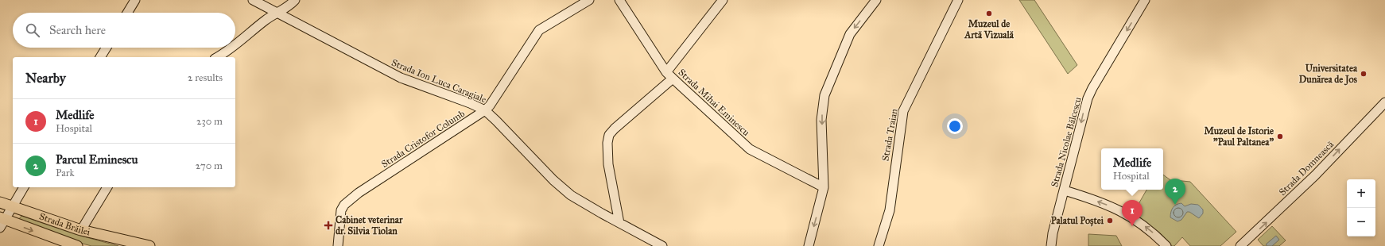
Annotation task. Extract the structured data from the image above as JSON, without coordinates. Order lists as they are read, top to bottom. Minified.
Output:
{"streets":{"main road":["Strada Brăilei"],"street":["Strada Ion Luca Caragiale","Strada Mihai Eminescu","Strada Traian","Strada Cristofor Columb","Strada Nicolae Bălcescu","Strada Domnească"]},"crossings":[["Strada Ion Luca Caragiale","Strada Cristofor Columb"]],"one_way":["Strada Nicolae Bălcescu","Strada Domnească"],"places":{"other":["Muzeul de Artă Vizuală","Universitatea Dunărea de Jos","Muzeul de Istorie \"Paul Paltanea\"","Palatul Poștei"],"health":["Cabinet veterinar dr. Silvia Tiolan"]},"page":{"search":"Search here","heading":["Nearby","2 results"],"list":[{"mark":"1","name":"Medlife","note":"Hospital","value":"230 m"},{"mark":"2","name":"Parcul Eminescu","note":"Park","value":"270 m"}],"popup":["Medlife","Hospital"],"pins":["2","1"],"map_buttons":["+","−"]}}
